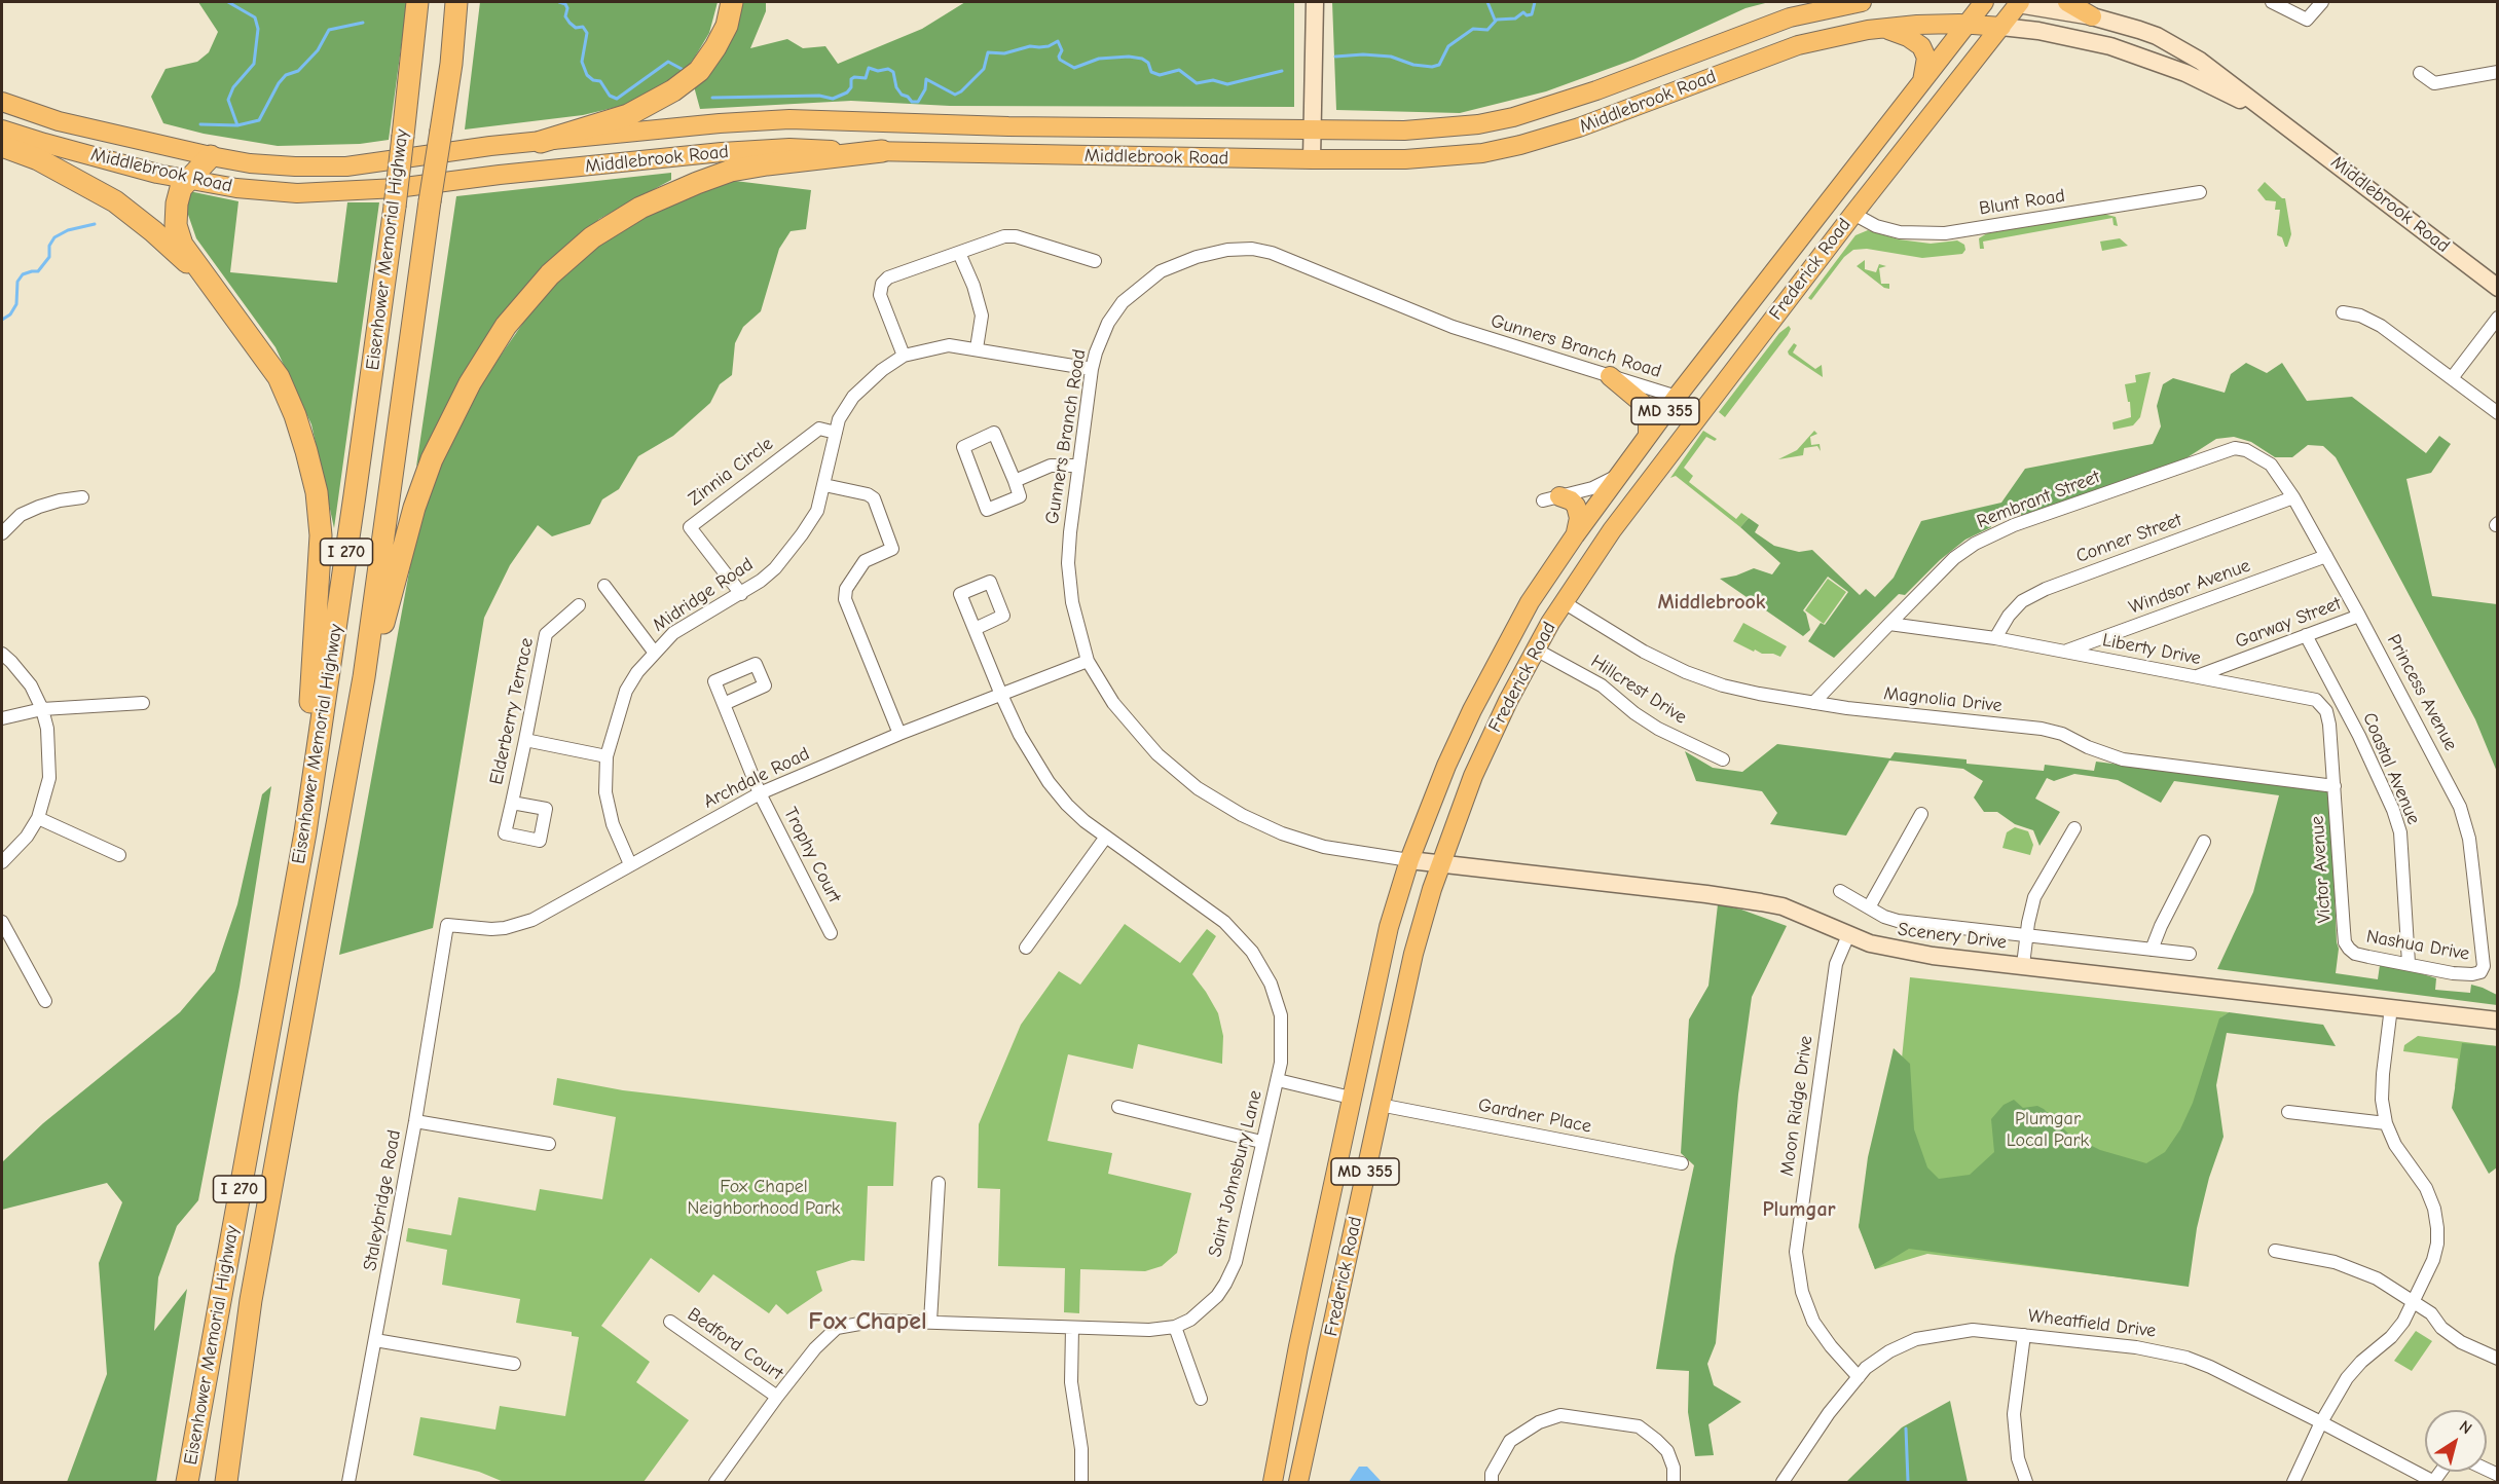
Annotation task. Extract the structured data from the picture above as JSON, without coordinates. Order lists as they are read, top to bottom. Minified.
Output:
{"streets":{"highway":["Eisenhower Memorial Highway","I 270"],"main road":["Middlebrook Road","Frederick Road","MD 355"],"street":["Blunt Road","Gunners Branch Road","Zinnia Circle","Rembrant Street","Conner Street","Windsor Avenue","Midridge Road","Garway Street","Liberty Drive","Hillcrest Drive","Princess Avenue","Magnolia Drive","Elderberry Terrace","Coastal Avenue","Archdale Road","Trophy Court","Victor Avenue","Scenery Drive","Nashua Drive","Moon Ridge Drive","Gardner Place","Saint Johnsbury Lane","Staleybridge Road","Wheatfield Drive","Bedford Court"]},"crossings":[["Middlebrook Road","Frederick Road"],["Blunt Road","Frederick Road"],["Frederick Road","Gunners Branch Road"],["Frederick Road","Hillcrest Drive"],["Frederick Road","Magnolia Drive"],["Frederick Road","Scenery Drive"],["Frederick Road","Gardner Place"],["Gunners Branch Road","Midridge Road"],["Gunners Branch Road","Archdale Road"],["Gunners Branch Road","Scenery Drive"],["Zinnia Circle","Midridge Road"],["Rembrant Street","Liberty Drive"],["Rembrant Street","Princess Avenue"],["Rembrant Street","Magnolia Drive"],["Conner Street","Liberty Drive"],["Conner Street","Princess Avenue"],["Windsor Avenue","Liberty Drive"],["Windsor Avenue","Princess Avenue"],["Midridge Road","Archdale Road"],["Garway Street","Liberty Drive"],["Garway Street","Princess Avenue"],["Garway Street","Coastal Avenue"],["Liberty Drive","Magnolia Drive"],["Liberty Drive","Victor Avenue"],["Princess Avenue","Nashua Drive"],["Magnolia Drive","Victor Avenue"],["Coastal Avenue","Nashua Drive"],["Archdale Road","Trophy Court"],["Archdale Road","Saint Johnsbury Lane"],["Archdale Road","Staleybridge Road"],["Victor Avenue","Nashua Drive"],["Scenery Drive","Moon Ridge Drive"],["Moon Ridge Drive","Wheatfield Drive"],["Saint Johnsbury Lane","Bedford Court"]],"districts":["Middlebrook","Plumgar","Fox Chapel"],"parks":["Plumgar Local Park","Fox Chapel Neighborhood Park"],"north":"top right"}
